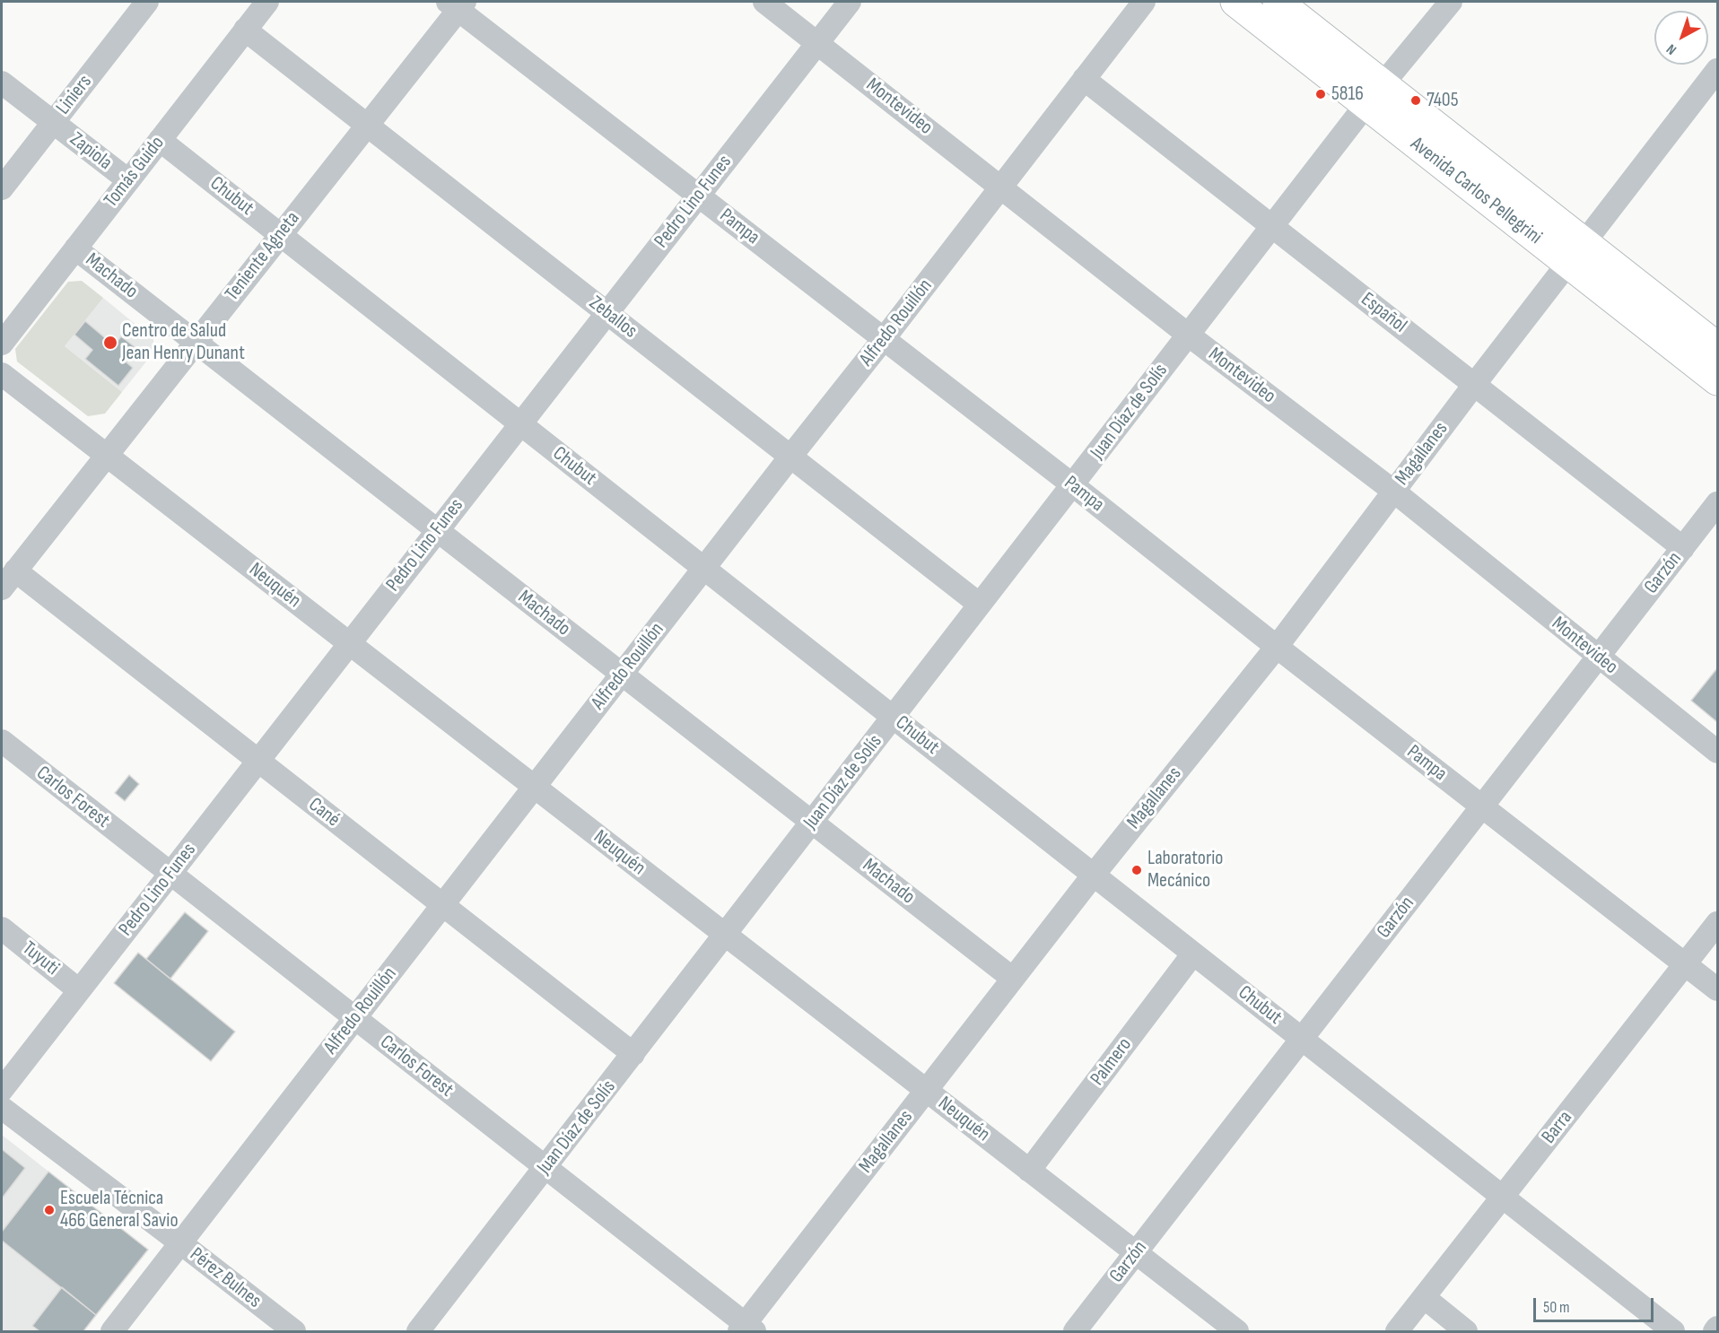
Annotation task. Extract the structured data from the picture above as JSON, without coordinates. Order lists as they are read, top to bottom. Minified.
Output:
{"streets":{"main road":["Avenida Carlos Pellegrini"],"street":["Liniers","Montevideo","Zapiola","Tomás Guido","Chubut","Pedro Lino Funes","Pampa","Teniente Agneta","Machado","Español","Zeballos","Alfredo Rouillón","Juan Díaz de Solís","Magallanes","Garzón","Neuquén","Carlos Forest","Cané","Tuyuti","Palmero","Barra","Pérez Bulnes"]},"crossings":[["Liniers","Zapiola"],["Montevideo","Pedro Lino Funes"],["Montevideo","Alfredo Rouillón"],["Montevideo","Juan Díaz de Solís"],["Montevideo","Magallanes"],["Montevideo","Garzón"],["Zapiola","Tomás Guido"],["Tomás Guido","Chubut"],["Tomás Guido","Machado"],["Tomás Guido","Zeballos"],["Avenida Carlos Pellegrini","Juan Díaz de Solís"],["Avenida Carlos Pellegrini","Magallanes"],["Chubut","Pedro Lino Funes"],["Chubut","Teniente Agneta"],["Chubut","Alfredo Rouillón"],["Chubut","Juan Díaz de Solís"],["Chubut","Magallanes"],["Chubut","Garzón"],["Chubut","Palmero"],["Chubut","Barra"],["Pedro Lino Funes","Pampa"],["Pedro Lino Funes","Machado"],["Pedro Lino Funes","Zeballos"],["Pedro Lino Funes","Neuquén"],["Pedro Lino Funes","Carlos Forest"],["Pedro Lino Funes","Cané"],["Pedro Lino Funes","Tuyuti"],["Pampa","Teniente Agneta"],["Pampa","Alfredo Rouillón"],["Pampa","Juan Díaz de Solís"],["Pampa","Magallanes"],["Pampa","Garzón"],["Pampa","Barra"],["Teniente Agneta","Machado"],["Teniente Agneta","Zeballos"],["Teniente Agneta","Neuquén"],["Teniente Agneta","Cané"],["Machado","Alfredo Rouillón"],["Machado","Juan Díaz de Solís"],["Machado","Magallanes"],["Español","Alfredo Rouillón"],["Español","Juan Díaz de Solís"],["Español","Magallanes"],["Español","Garzón"],["Zeballos","Alfredo Rouillón"],["Zeballos","Juan Díaz de Solís"],["Alfredo Rouillón","Neuquén"],["Alfredo Rouillón","Carlos Forest"],["Alfredo Rouillón","Cané"],["Alfredo Rouillón","Pérez Bulnes"],["Juan Díaz de Solís","Neuquén"],["Juan Díaz de Solís","Carlos Forest"],["Juan Díaz de Solís","Cané"],["Magallanes","Neuquén"],["Magallanes","Carlos Forest"],["Garzón","Neuquén"],["Neuquén","Palmero"]],"places":["5816","7405","Centro de Salud Jean Henry Dunant","Laboratorio Mecánico","Escuela Técnica 466 General Savio"],"scale_bar":"50 m","north":"bottom left"}
